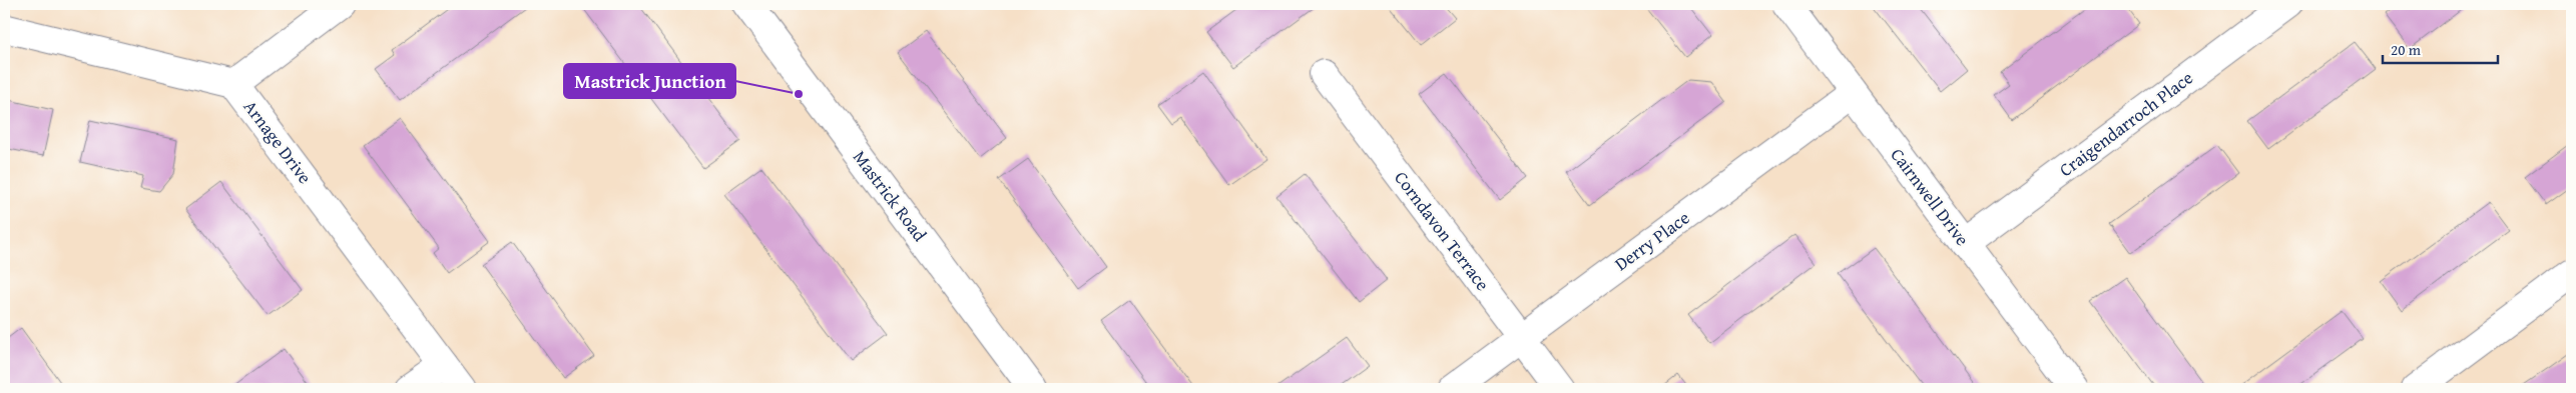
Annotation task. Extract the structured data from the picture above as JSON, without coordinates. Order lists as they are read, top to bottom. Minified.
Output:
{"streets":{"street":["Craigendarroch Place","Arnage Drive","Mastrick Road","Cairnwell Drive","Corndavon Terrace","Derry Place"]},"crossings":[["Craigendarroch Place","Cairnwell Drive"],["Cairnwell Drive","Derry Place"],["Corndavon Terrace","Derry Place"]],"places":["Mastrick Junction"],"scale_bar":"20 m"}
